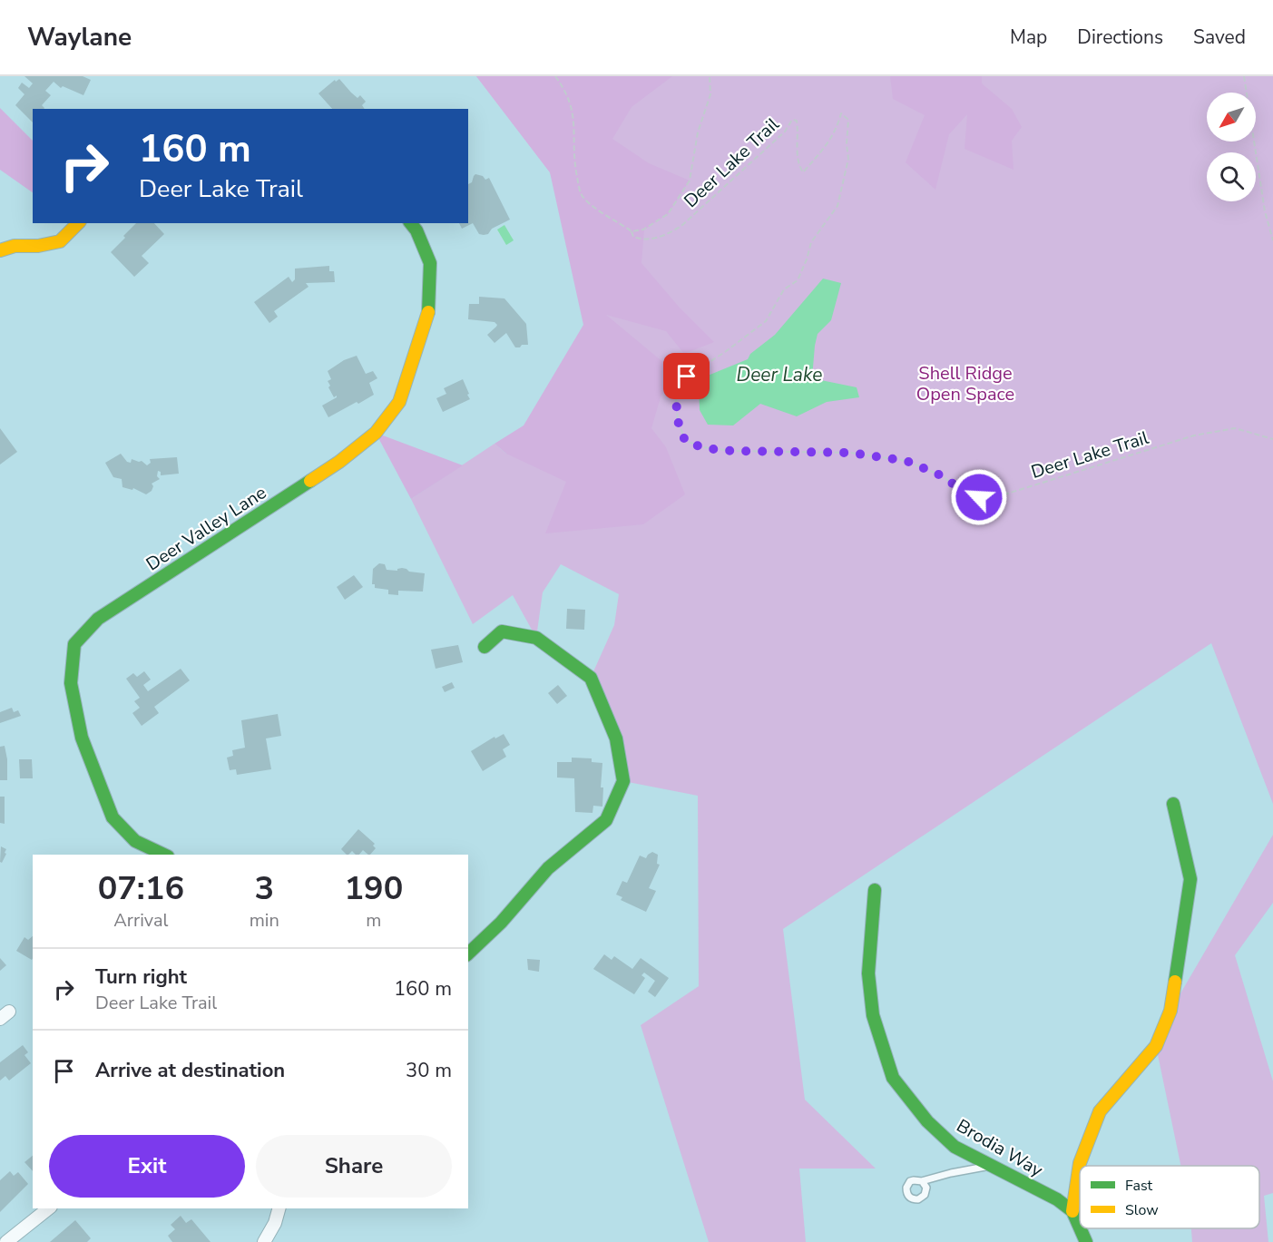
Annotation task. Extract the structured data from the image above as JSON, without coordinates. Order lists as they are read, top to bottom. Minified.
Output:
{"streets":{"street":["Deer Valley Lane","Brodia Way"],"path":["Deer Lake Trail"]},"water":["Deer Lake"],"parks":["Shell Ridge Open Space"],"legend":["Fast","Slow"],"north":"bottom left","page":{"header":"Waylane","nav":["Map","Directions","Saved"],"turn":["160 m","Deer Lake Trail"],"eta":["07:16","Arrival","3","min","190","m"],"list":[{"name":"Turn right","note":"Deer Lake Trail","value":"160 m"},{"name":"Arrive at destination","value":"30 m"}],"buttons":["Exit","Share"]}}
